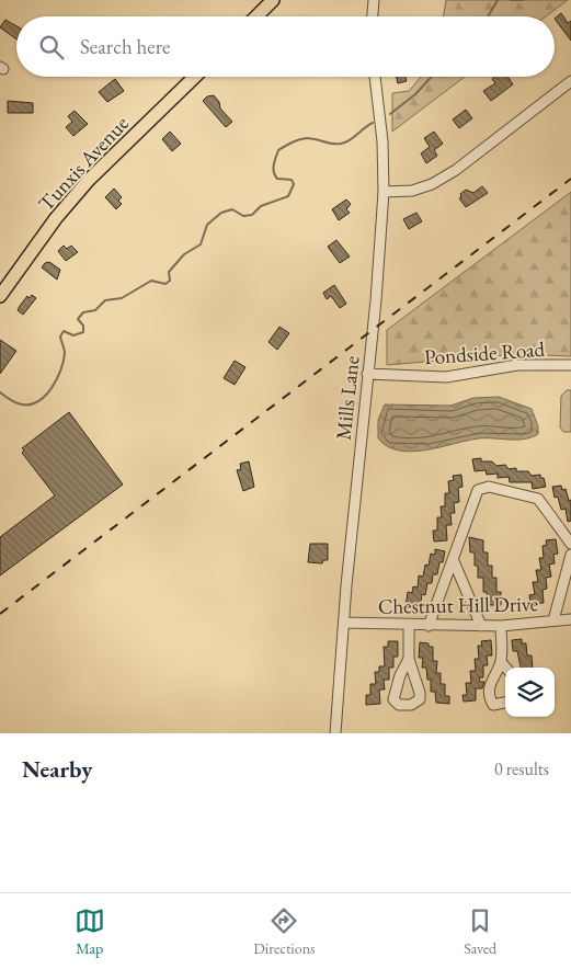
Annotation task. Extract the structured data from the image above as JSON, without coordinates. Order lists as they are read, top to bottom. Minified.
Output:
{"streets":{"main road":["Tunxis Avenue"],"street":["Pondside Road","Mills Lane","Chestnut Hill Drive"]},"crossings":[["Pondside Road","Mills Lane"],["Mills Lane","Chestnut Hill Drive"]],"page":{"search":"Search here","heading":["Nearby","0 results"],"nav":["Map","Directions","Saved"]}}
